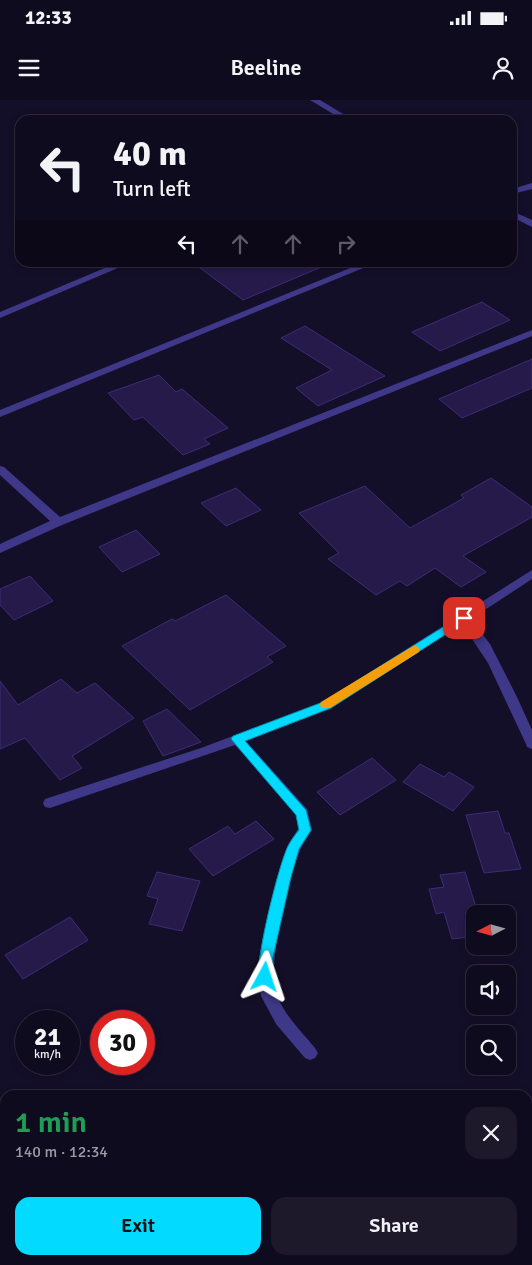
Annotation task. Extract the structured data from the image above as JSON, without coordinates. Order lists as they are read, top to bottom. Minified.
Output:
{"north":"left","page":{"status":"12:33","header":"Beeline","turn":["40 m","Turn left"],"speed":"21 km/h","limit":"30","heading":["1 min","140 m · 12:34"],"buttons":["Exit","Share"]}}
